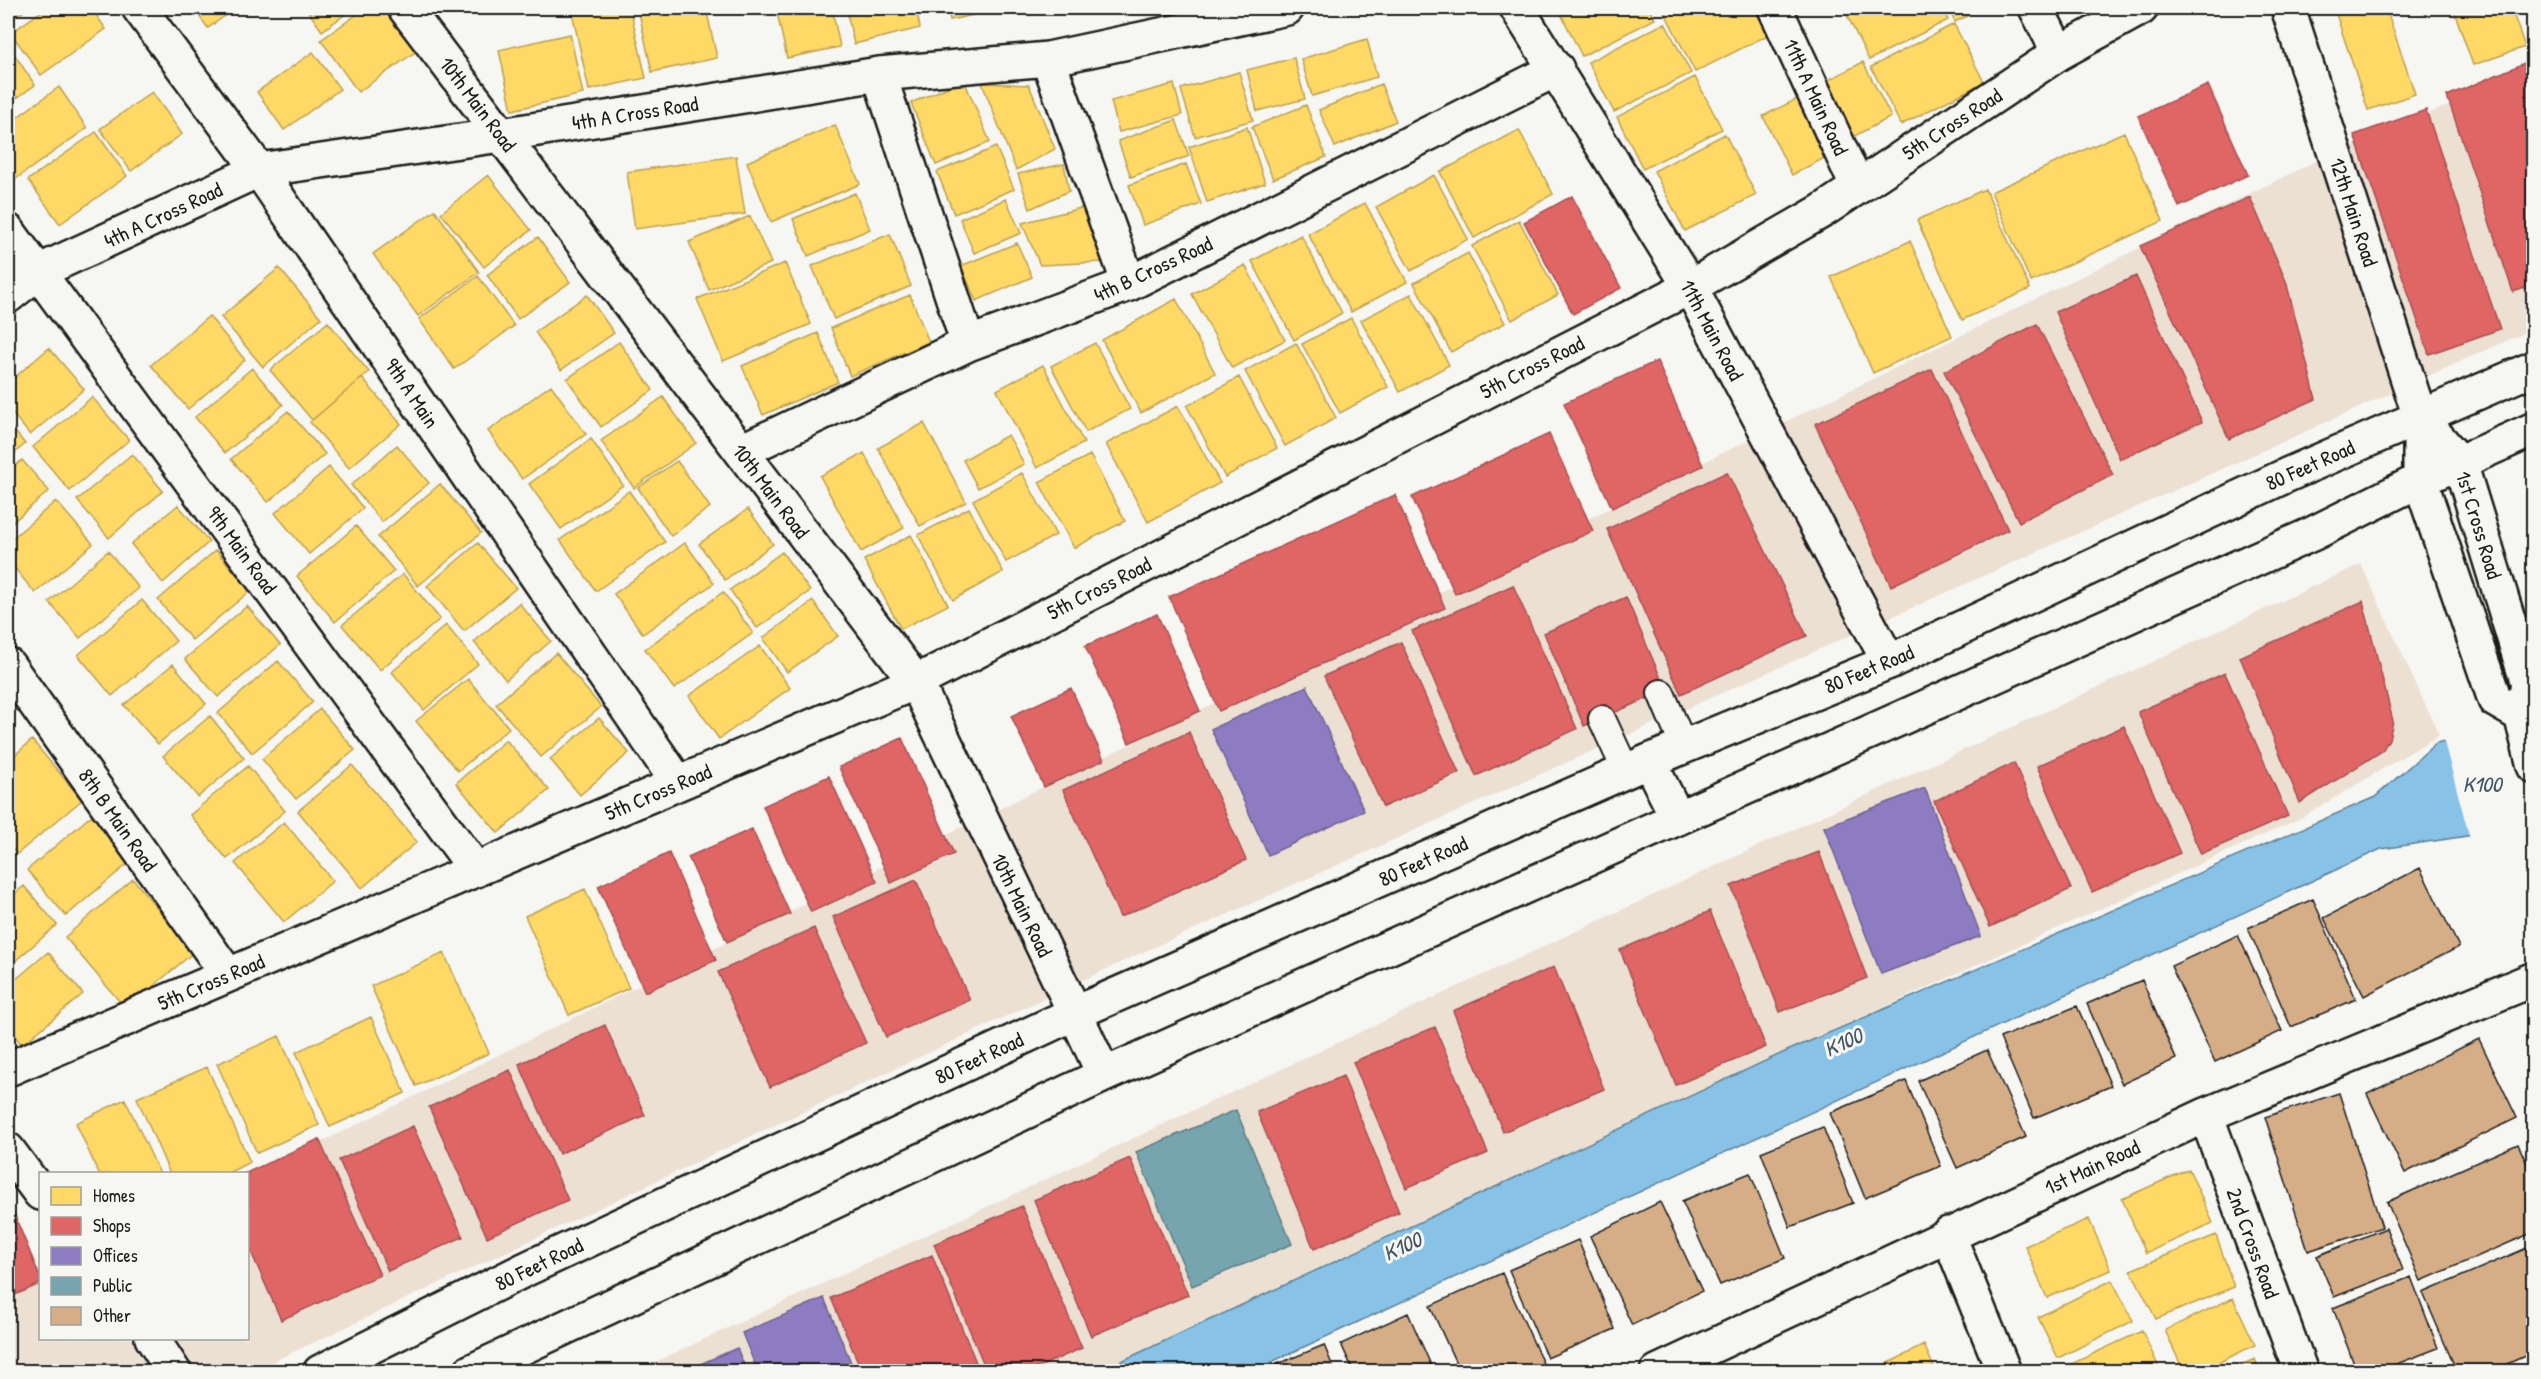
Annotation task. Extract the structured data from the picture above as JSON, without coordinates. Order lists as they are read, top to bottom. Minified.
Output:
{"streets":{"street":["11th A Main Road","10th Main Road","4th A Cross Road","5th Cross Road","12th Main Road","4th B Cross Road","11th Main Road","9th A Main","80 Feet Road","1st Cross Road","9th Main Road","8th B Main Road","1st Main Road","2nd Cross Road"]},"crossings":[["11th A Main Road","5th Cross Road"],["10th Main Road","4th A Cross Road"],["10th Main Road","5th Cross Road"],["10th Main Road","4th B Cross Road"],["10th Main Road","80 Feet Road"],["4th A Cross Road","9th A Main"],["4th A Cross Road","9th Main Road"],["5th Cross Road","11th Main Road"],["5th Cross Road","9th A Main"],["5th Cross Road","9th Main Road"],["5th Cross Road","8th B Main Road"],["12th Main Road","80 Feet Road"],["12th Main Road","1st Cross Road"],["4th B Cross Road","11th Main Road"],["11th Main Road","80 Feet Road"],["80 Feet Road","1st Cross Road"],["1st Main Road","2nd Cross Road"]],"water":["K100"],"legend":["Homes","Shops","Offices","Public","Other"]}
